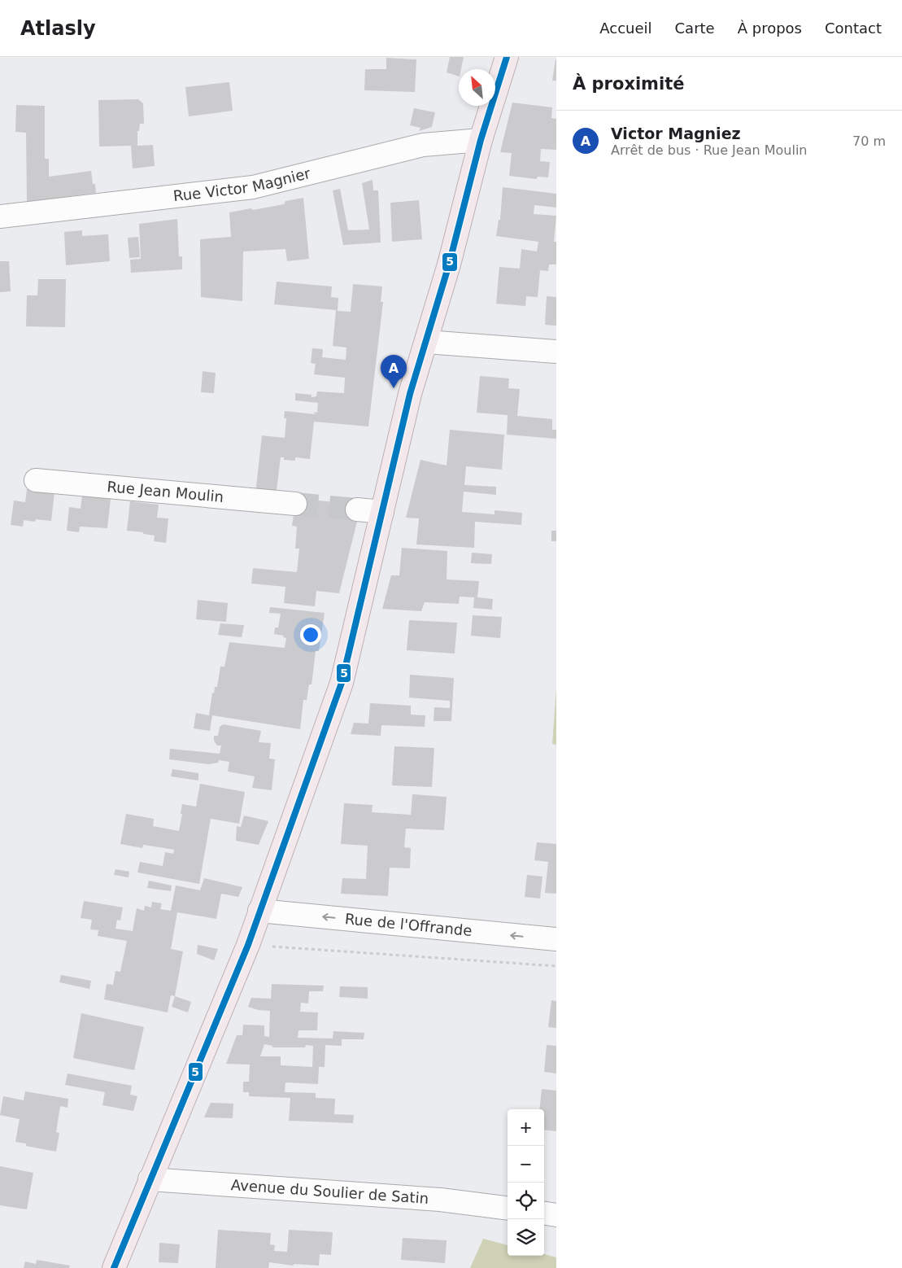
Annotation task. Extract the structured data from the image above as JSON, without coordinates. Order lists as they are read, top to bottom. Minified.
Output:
{"streets":{"street":["Rue Victor Magnier","Rue Jean Moulin","Rue de l'Offrande","Avenue du Soulier de Satin"]},"one_way":["Rue de l'Offrande"],"lines":["transit line 5"],"north":"top left","page":{"header":"Atlasly","nav":["Accueil","Carte","À propos","Contact"],"heading":"À proximité","list":[{"mark":"A","name":"Victor Magniez","note":"Arrêt de bus · Rue Jean Moulin","value":"70 m"}],"pins":"A","map_buttons":["+","−"]}}
